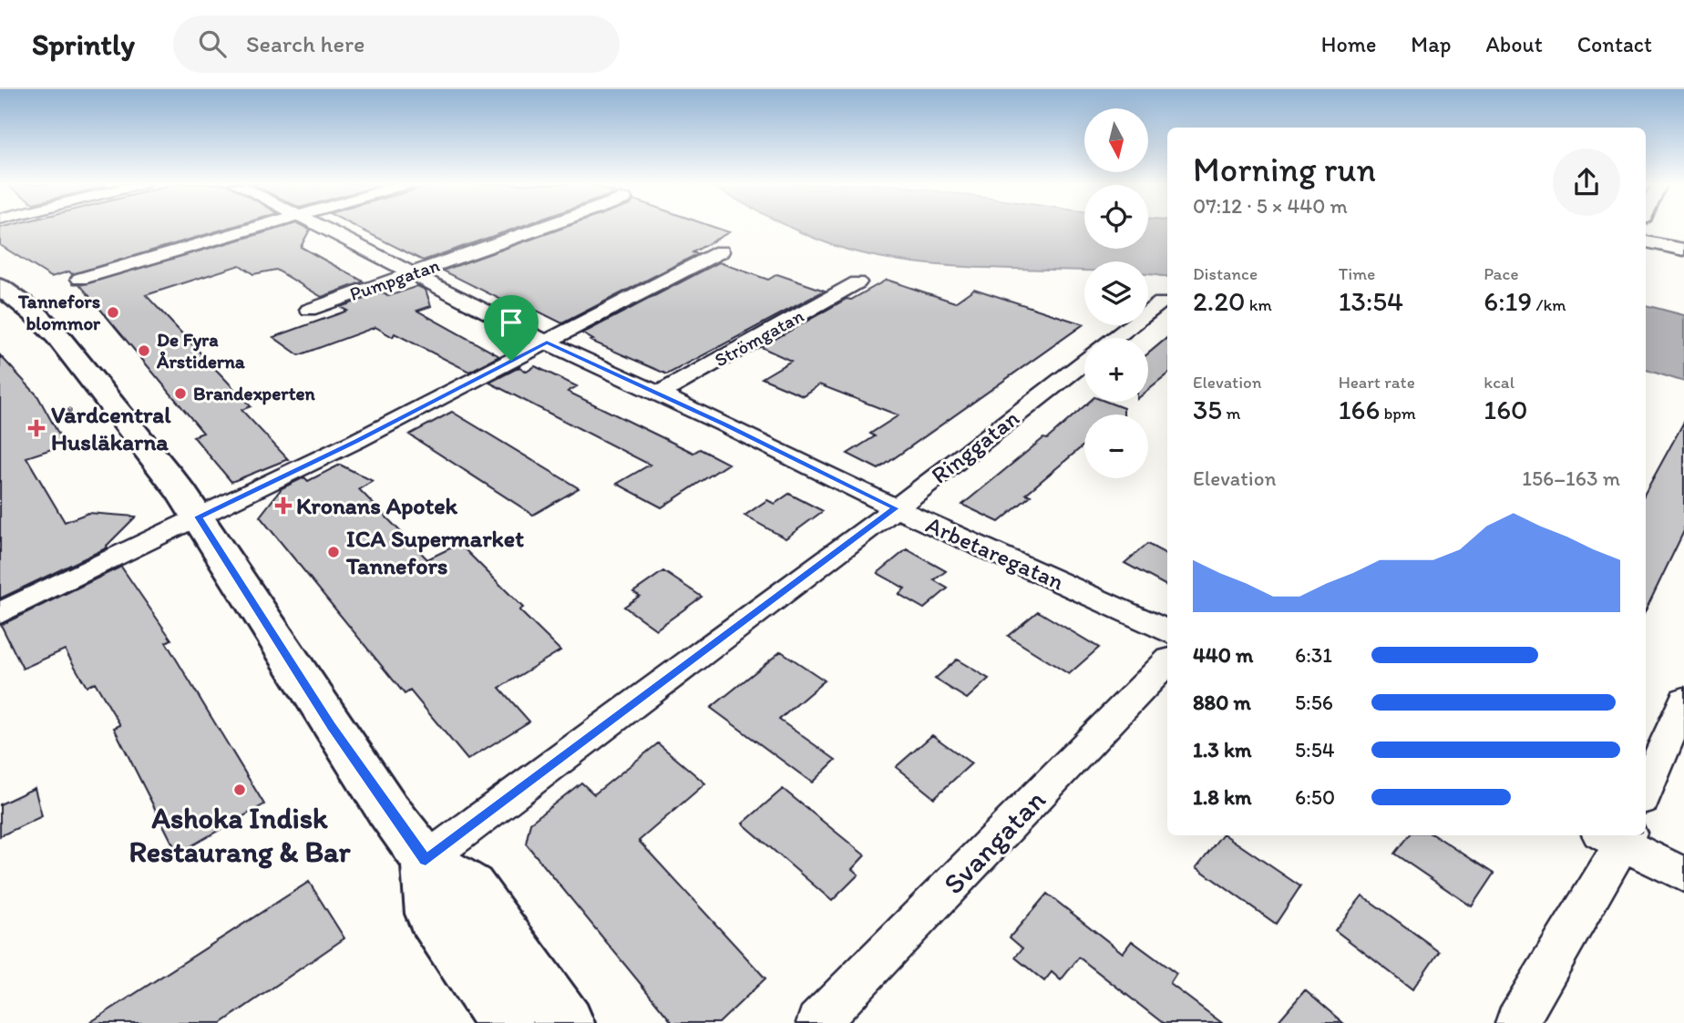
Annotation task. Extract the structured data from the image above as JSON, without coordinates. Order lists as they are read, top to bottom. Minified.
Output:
{"streets":{"street":["Pumpgatan","Strömgatan","Ringgatan","Arbetaregatan","Svangatan"]},"crossings":[["Pumpgatan","Arbetaregatan"],["Strömgatan","Arbetaregatan"],["Ringgatan","Arbetaregatan"]],"places":{"other":["Tannefors blommor","De Fyra Årstiderna","Brandexperten","ICA Supermarket Tannefors","Ashoka Indisk Restaurang & Bar"],"health":["Vårdcentral Husläkarna","Kronans Apotek"]},"north":"bottom","page":{"header":"Sprintly","search":"Search here","nav":["Home","Map","About","Contact"],"map_buttons":["+","−"],"heading":["Morning run","07:12 · 5 × 440 m"],"stats":[["Distance","2.20 km"],["Time","13:54"],["Pace","6:19 /km"],["Elevation","35 m"],["Heart rate","166 bpm"],["kcal","160"]],"chart":["Elevation","156–163 m"],"list":[{"name":"440 m","note":"6:31"},{"name":"880 m","note":"5:56"},{"name":"1.3 km","note":"5:54"},{"name":"1.8 km","note":"6:50"}]}}
